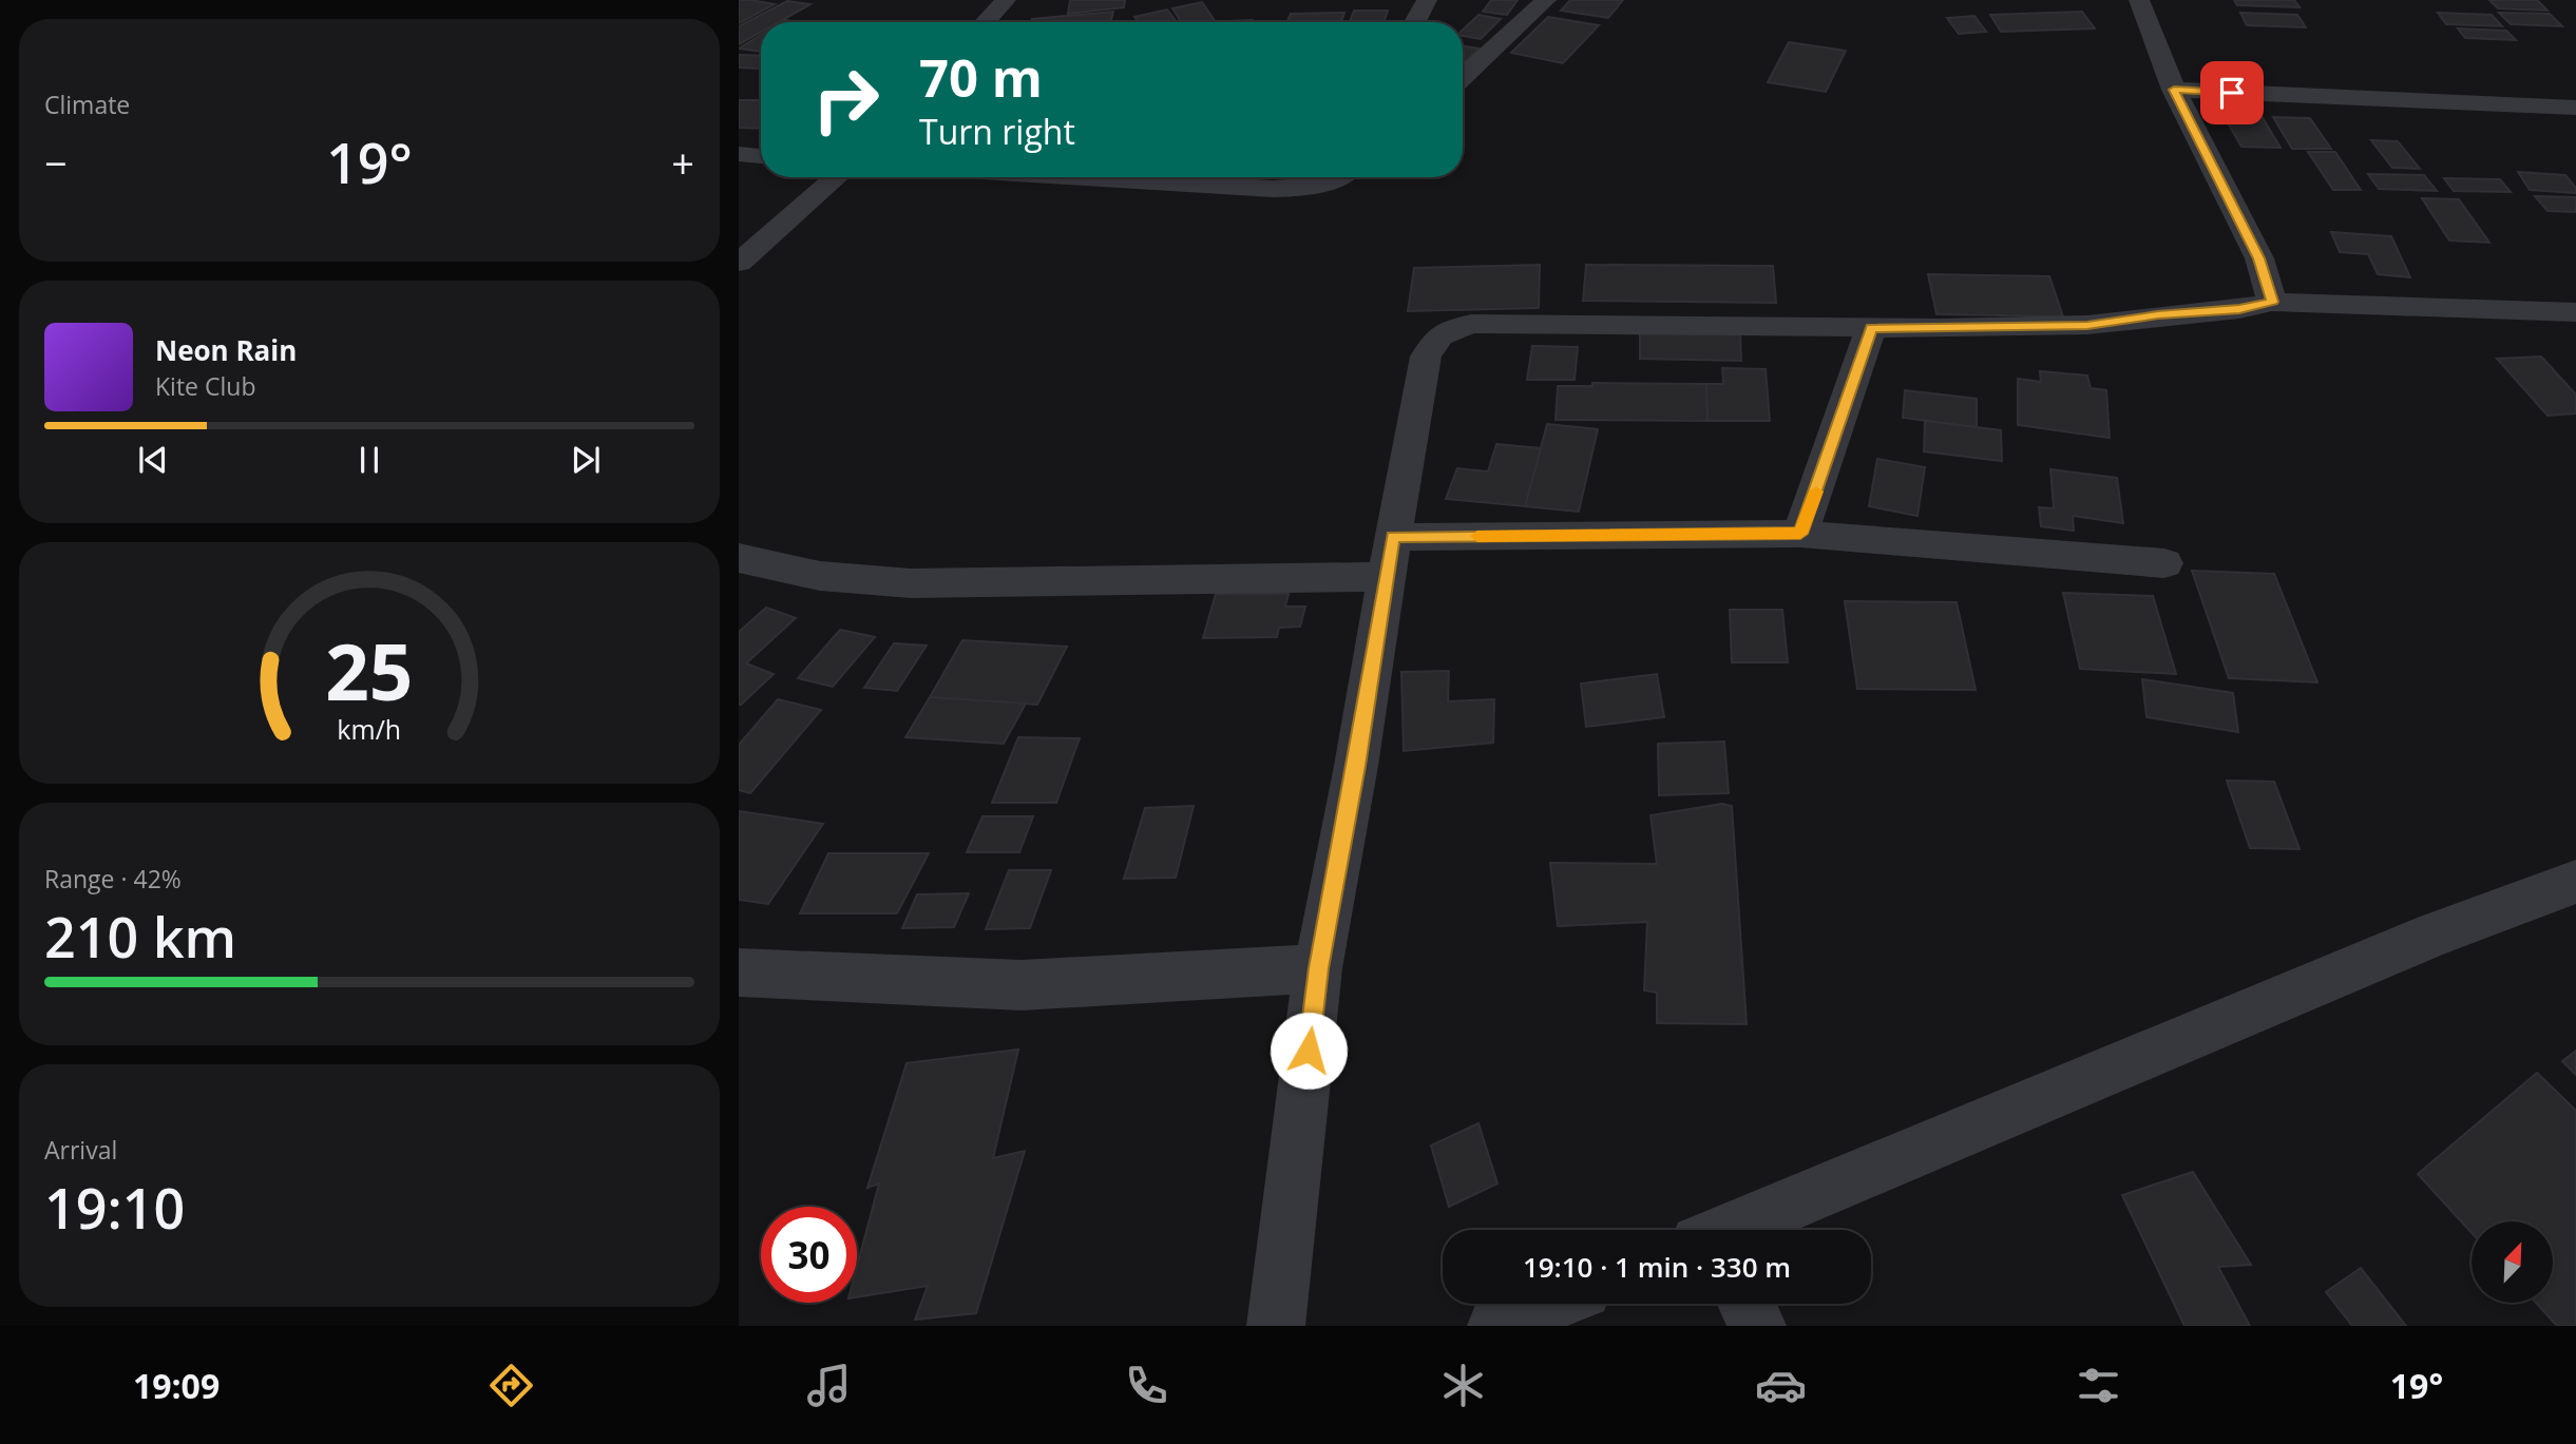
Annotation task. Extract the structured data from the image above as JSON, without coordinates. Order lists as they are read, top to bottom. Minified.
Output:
{"north":"top right","page":{"tile":["Climate",["Range · 42%","210 km"],["Arrival","19:10"]],"turn":["70 m","Turn right"],"heat":["−","19°","+"],"song":["Neon Rain","Kite Club"],"limit":"30","trip":"19:10 · 1 min · 330 m","tabs":["19:09","19°"],"gauge":["25","km/h"]}}
